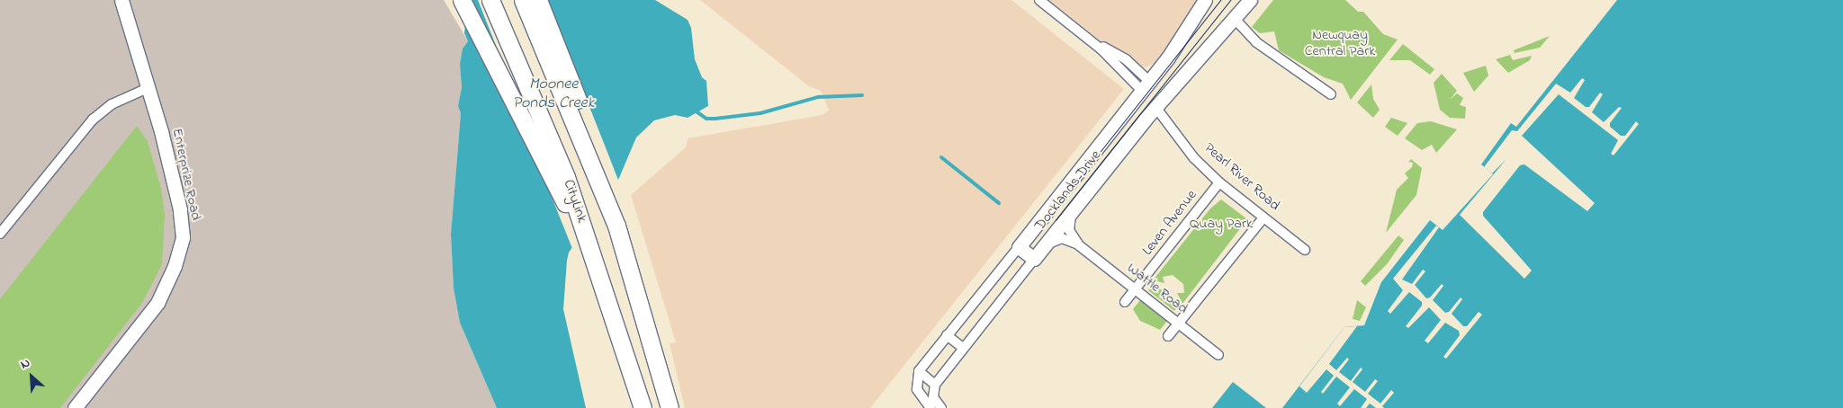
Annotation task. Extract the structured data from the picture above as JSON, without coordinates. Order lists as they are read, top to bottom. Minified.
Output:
{"streets":{"highway":["CityLink"],"street":["Enterprize Road","Pearl River Road","Docklands Drive","Leven Avenue","Wattle Road"]},"crossings":[["Pearl River Road","Docklands Drive"],["Pearl River Road","Leven Avenue"],["Docklands Drive","Wattle Road"],["Leven Avenue","Wattle Road"]],"water":["Moonee Ponds Creek"],"parks":["Newquay Central Park","Quay Park"],"north":"top left"}
